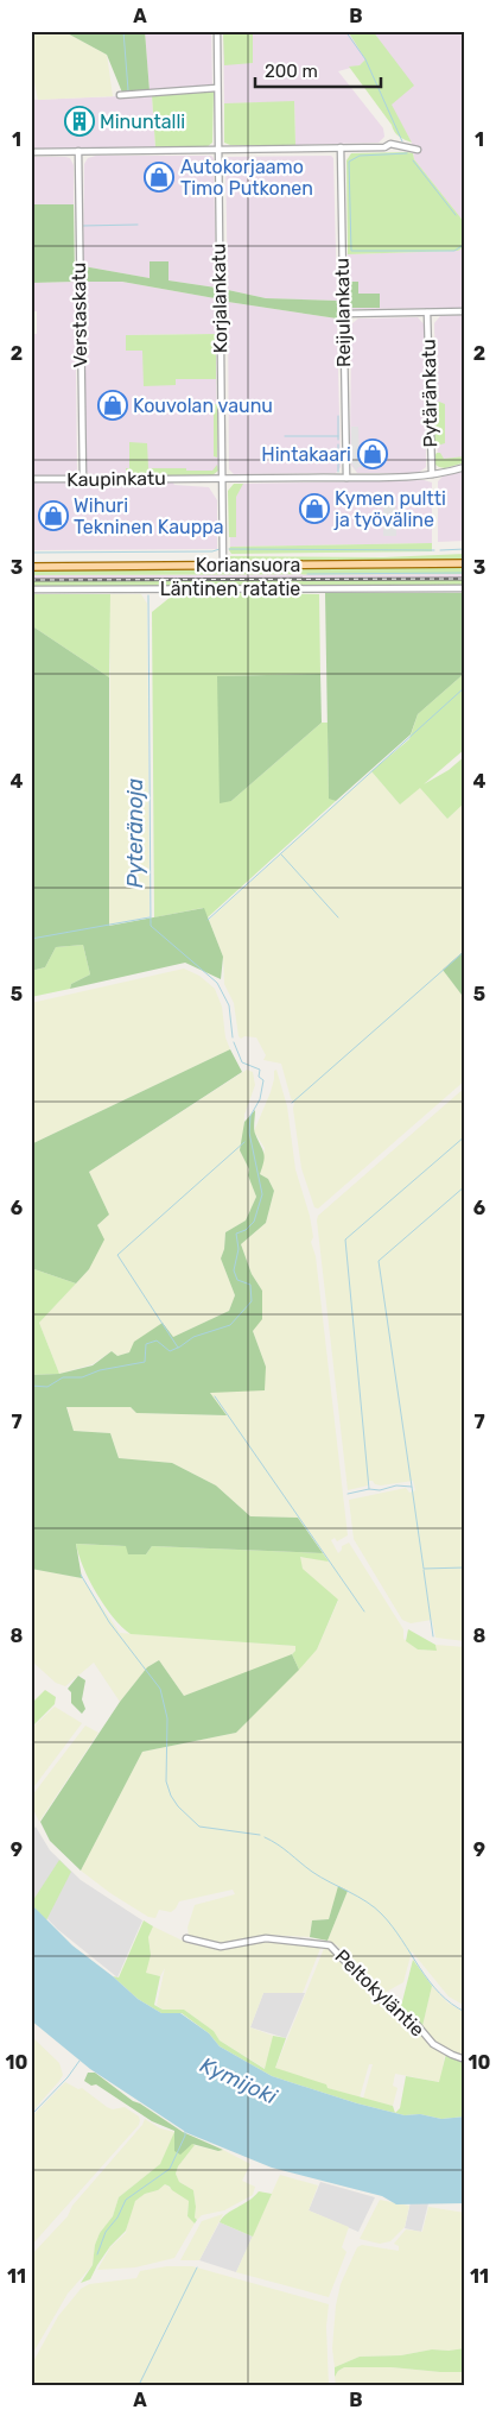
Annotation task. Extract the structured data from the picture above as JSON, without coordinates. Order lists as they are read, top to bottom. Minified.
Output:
{"streets":{"main road":["Koriansuora"],"street":["Korjalankatu","Reijulankatu","Verstaskatu","Pytäränkatu","Kaupinkatu","Läntinen ratatie","Peltokyläntie"]},"crossings":[["Korjalankatu","Kaupinkatu"],["Korjalankatu","Koriansuora"],["Reijulankatu","Kaupinkatu"],["Verstaskatu","Kaupinkatu"],["Pytäränkatu","Kaupinkatu"]],"water":["Pyteränoja","Kymijoki"],"places":{"building":["Minuntalli"],"shop":["Autokorjaamo Timo Putkonen","Kouvolan vaunu","Hintakaari","Kymen pultti ja työväline","Wihuri Tekninen Kauppa"]},"scale_bar":"200 m","grid":{"columns":["A","B"],"rows":["1","2","3","4","5","6","7","8","9","10","11"]}}
